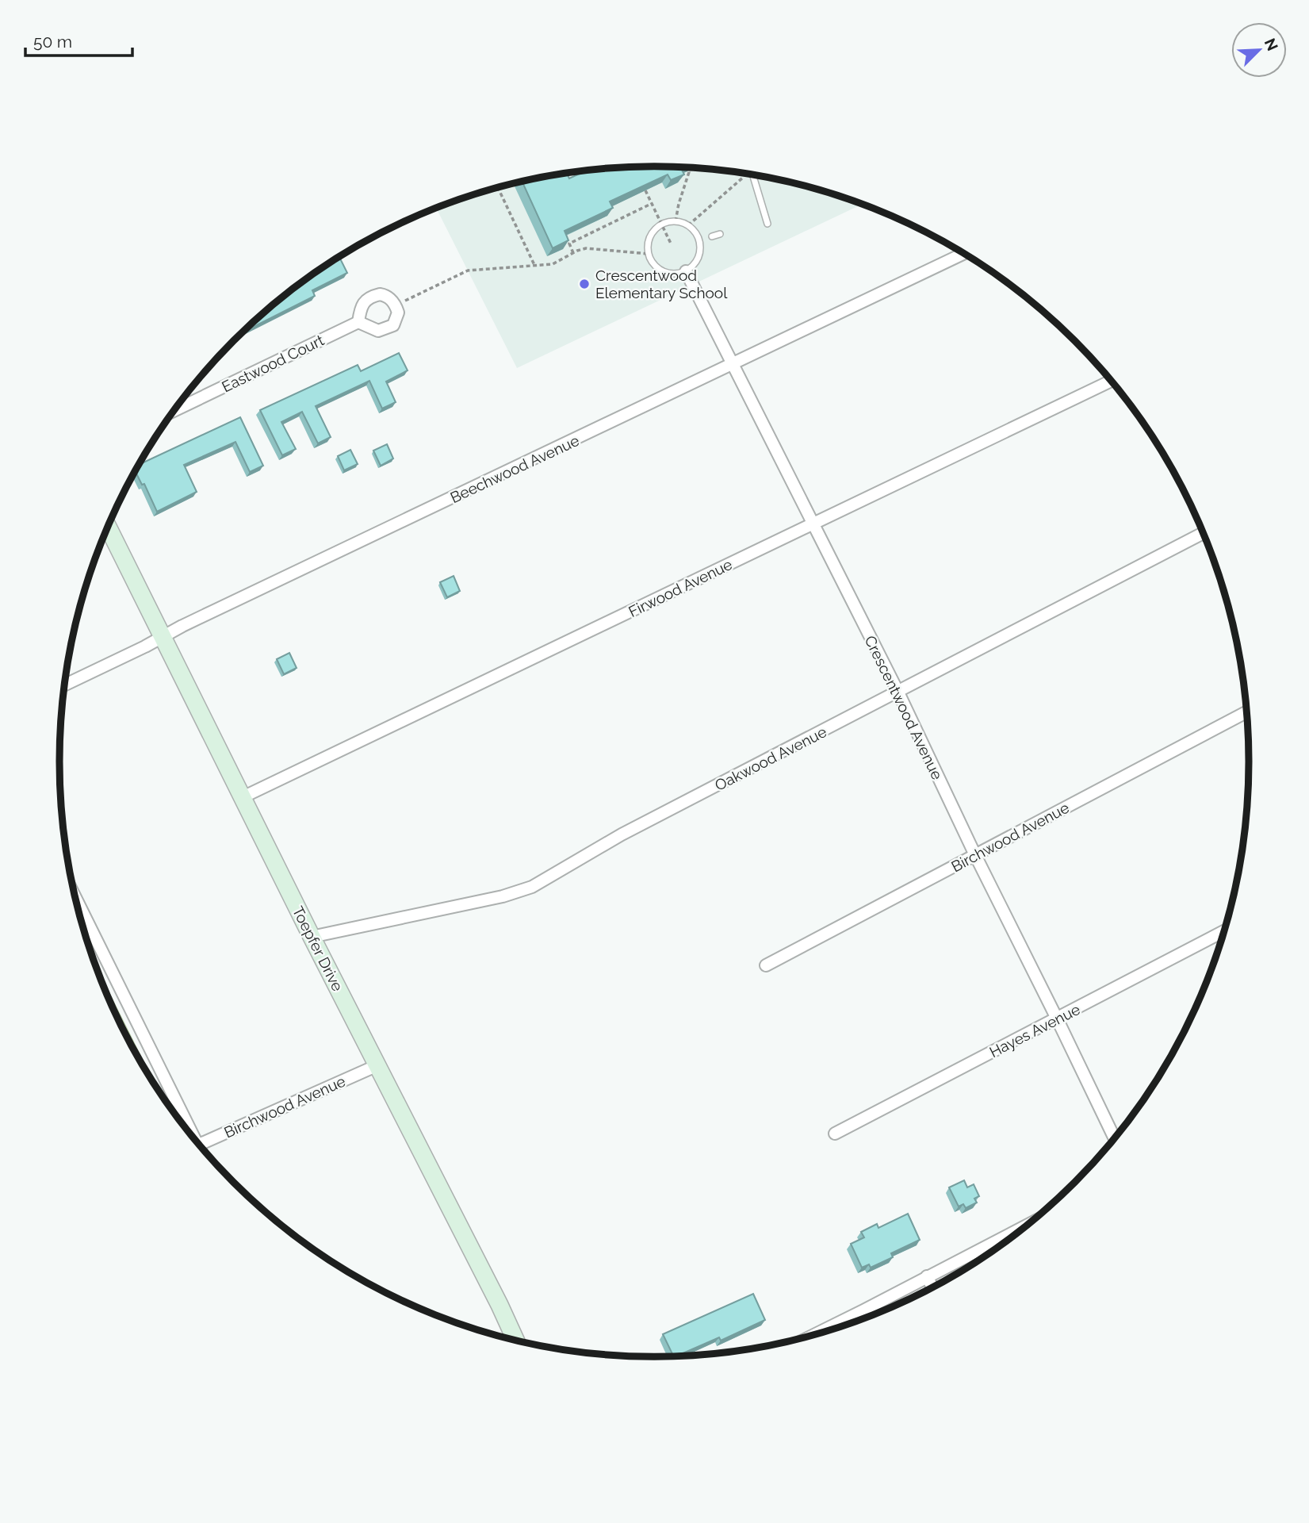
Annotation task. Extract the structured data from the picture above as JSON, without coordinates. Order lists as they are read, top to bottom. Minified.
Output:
{"streets":{"street":["Eastwood Court","Beechwood Avenue","Firwood Avenue","Crescentwood Avenue","Oakwood Avenue","Birchwood Avenue","Toepfer Drive","Hayes Avenue"]},"crossings":[["Beechwood Avenue","Crescentwood Avenue"],["Beechwood Avenue","Toepfer Drive"],["Firwood Avenue","Crescentwood Avenue"],["Firwood Avenue","Toepfer Drive"],["Crescentwood Avenue","Oakwood Avenue"],["Crescentwood Avenue","Birchwood Avenue"],["Crescentwood Avenue","Hayes Avenue"],["Oakwood Avenue","Toepfer Drive"],["Birchwood Avenue","Toepfer Drive"]],"places":["Crescentwood Elementary School"],"scale_bar":"50 m","north":"top right"}
